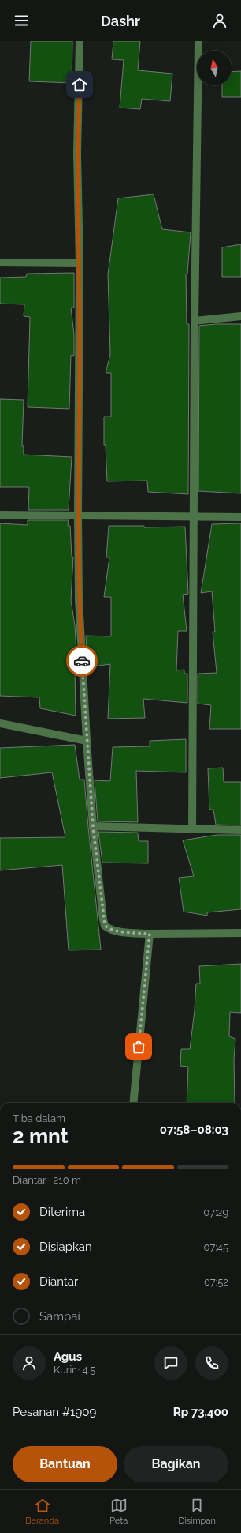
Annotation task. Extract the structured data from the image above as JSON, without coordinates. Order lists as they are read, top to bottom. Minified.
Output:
{"north":"top","page":{"header":"Dashr","heading":["2 mnt","Tiba dalam","07:58–08:03"],"panel":["Agus","Kurir · 4.5","Pesanan #1909","Rp 73,400"],"bar":"Diantar · 210 m","list":[["Diterima","07:29"],["Disiapkan","07:45"],["Diantar","07:52"],"Sampai"],"buttons":["Bantuan","Bagikan"],"tabs":["Beranda","Peta","Disimpan"]}}
